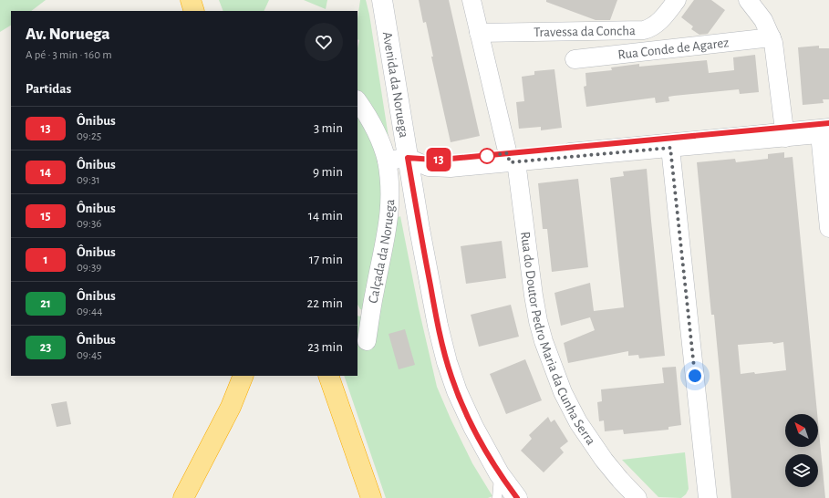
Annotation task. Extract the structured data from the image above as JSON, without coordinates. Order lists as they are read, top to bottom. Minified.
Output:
{"streets":{"main road":["Avenida da Noruega"],"street":["Travessa da Concha","Rua Conde de Agarez","Calçada da Noruega","Rua do Doutor Pedro Maria da Cunha Serra"]},"crossings":[["Travessa da Concha","Rua do Doutor Pedro Maria da Cunha Serra"]],"lines":["bus line 13"],"north":"top left","page":{"on_map":"13","heading":[["Av. Noruega","A pé · 3 min · 160 m"],"Partidas"],"list":[{"mark":"13","name":"Ônibus","note":"09:25","value":"3 min"},{"mark":"14","name":"Ônibus","note":"09:31","value":"9 min"},{"mark":"15","name":"Ônibus","note":"09:36","value":"14 min"},{"mark":"1","name":"Ônibus","note":"09:39","value":"17 min"},{"mark":"21","name":"Ônibus","note":"09:44","value":"22 min"},{"mark":"23","name":"Ônibus","note":"09:45","value":"23 min"}]}}
